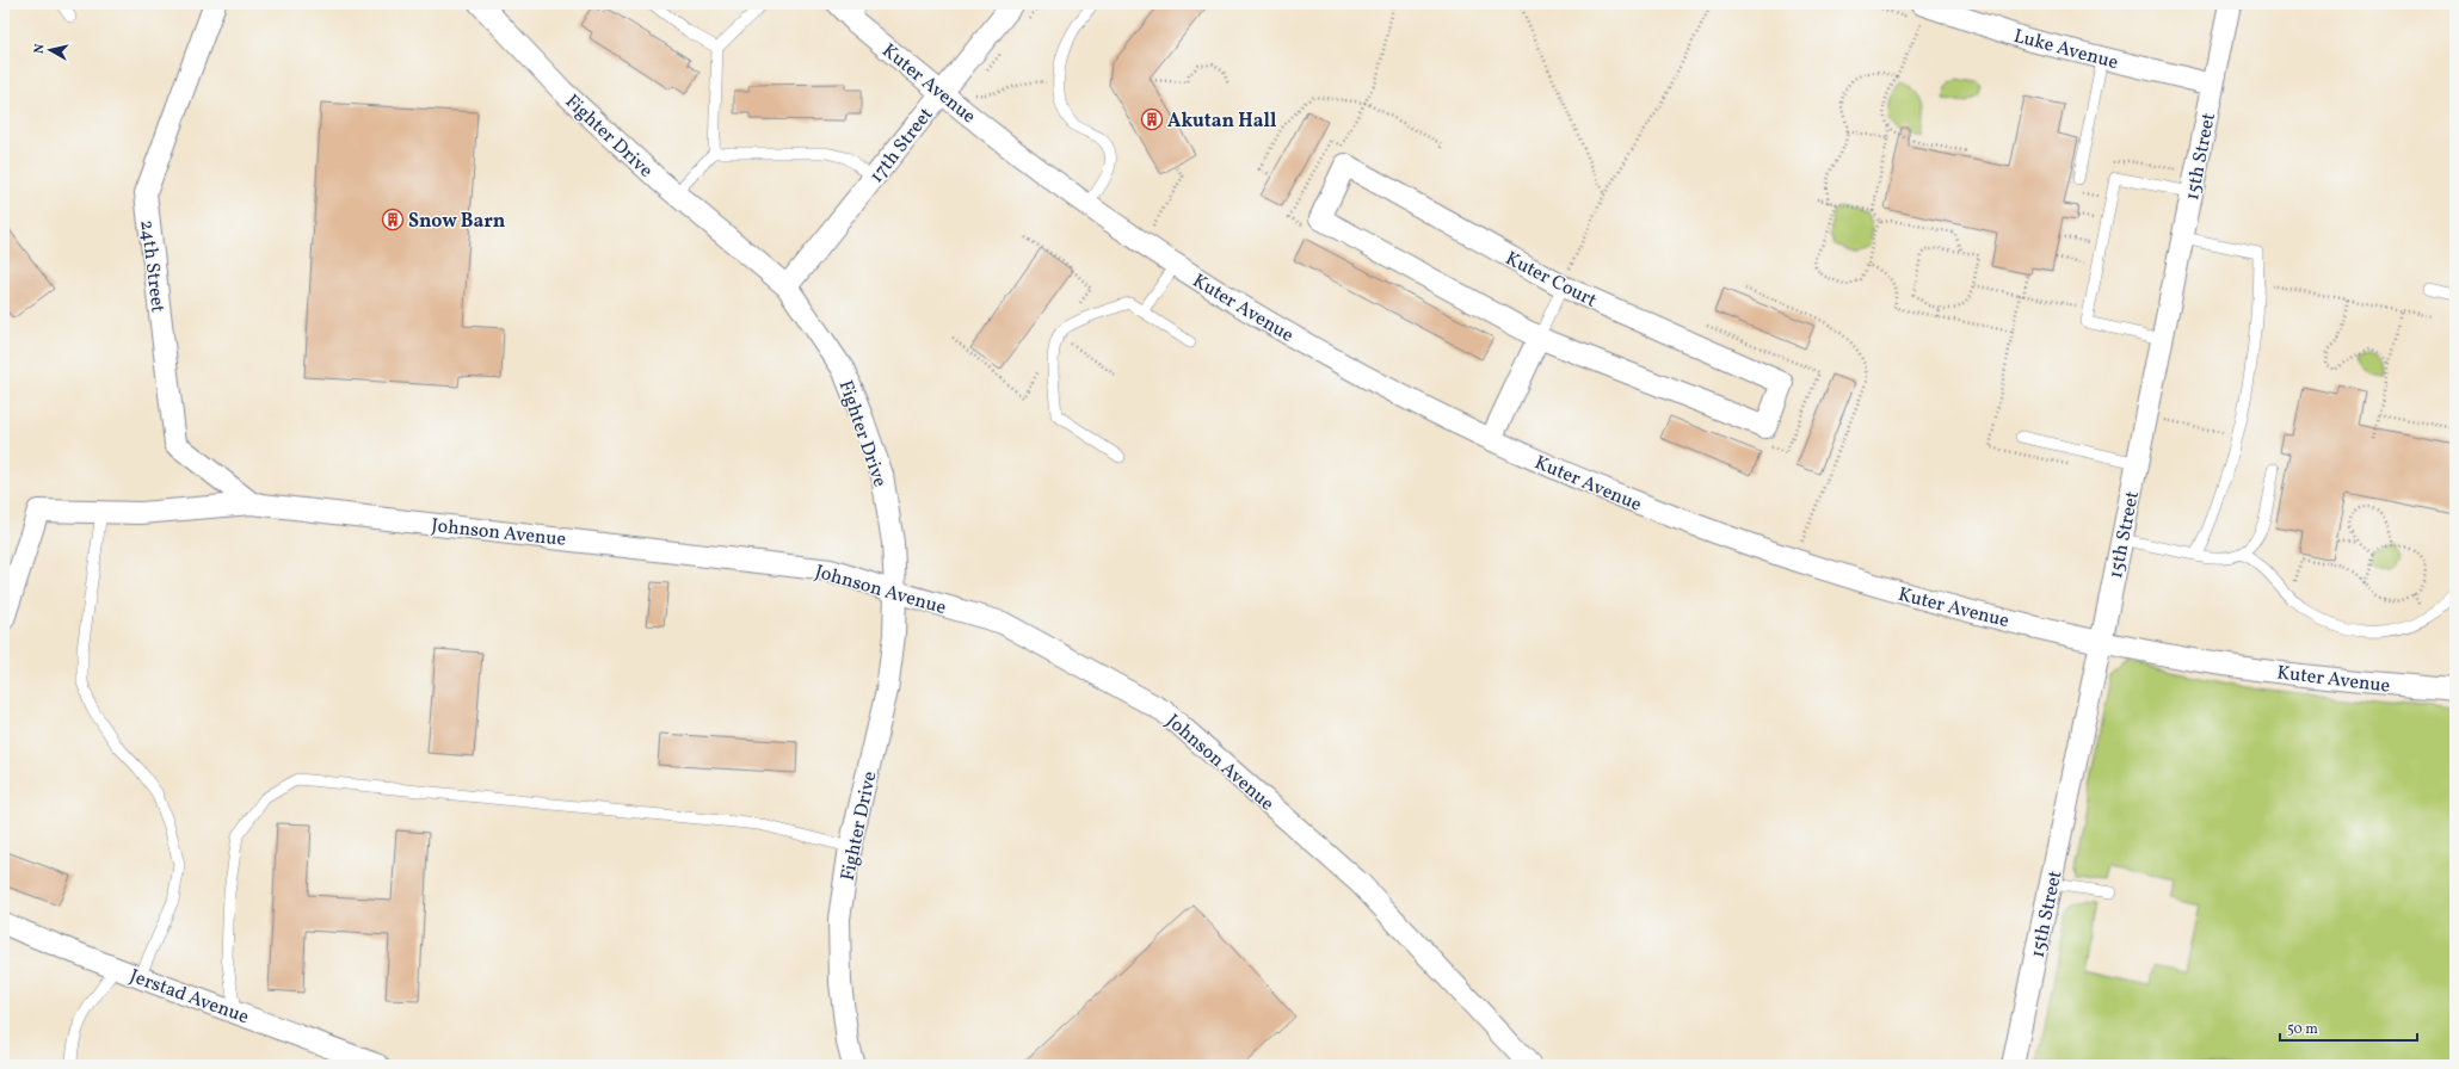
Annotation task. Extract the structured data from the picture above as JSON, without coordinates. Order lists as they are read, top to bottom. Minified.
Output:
{"streets":{"street":["Luke Avenue","Kuter Avenue","Fighter Drive","17th Street","15th Street","24th Street","Kuter Court","Johnson Avenue","Jerstad Avenue"]},"crossings":[["Luke Avenue","15th Street"],["Kuter Avenue","17th Street"],["Kuter Avenue","15th Street"],["Fighter Drive","17th Street"],["Fighter Drive","Johnson Avenue"],["24th Street","Johnson Avenue"]],"places":{"building":["Akutan Hall","Snow Barn"]},"scale_bar":"50 m","north":"left"}
